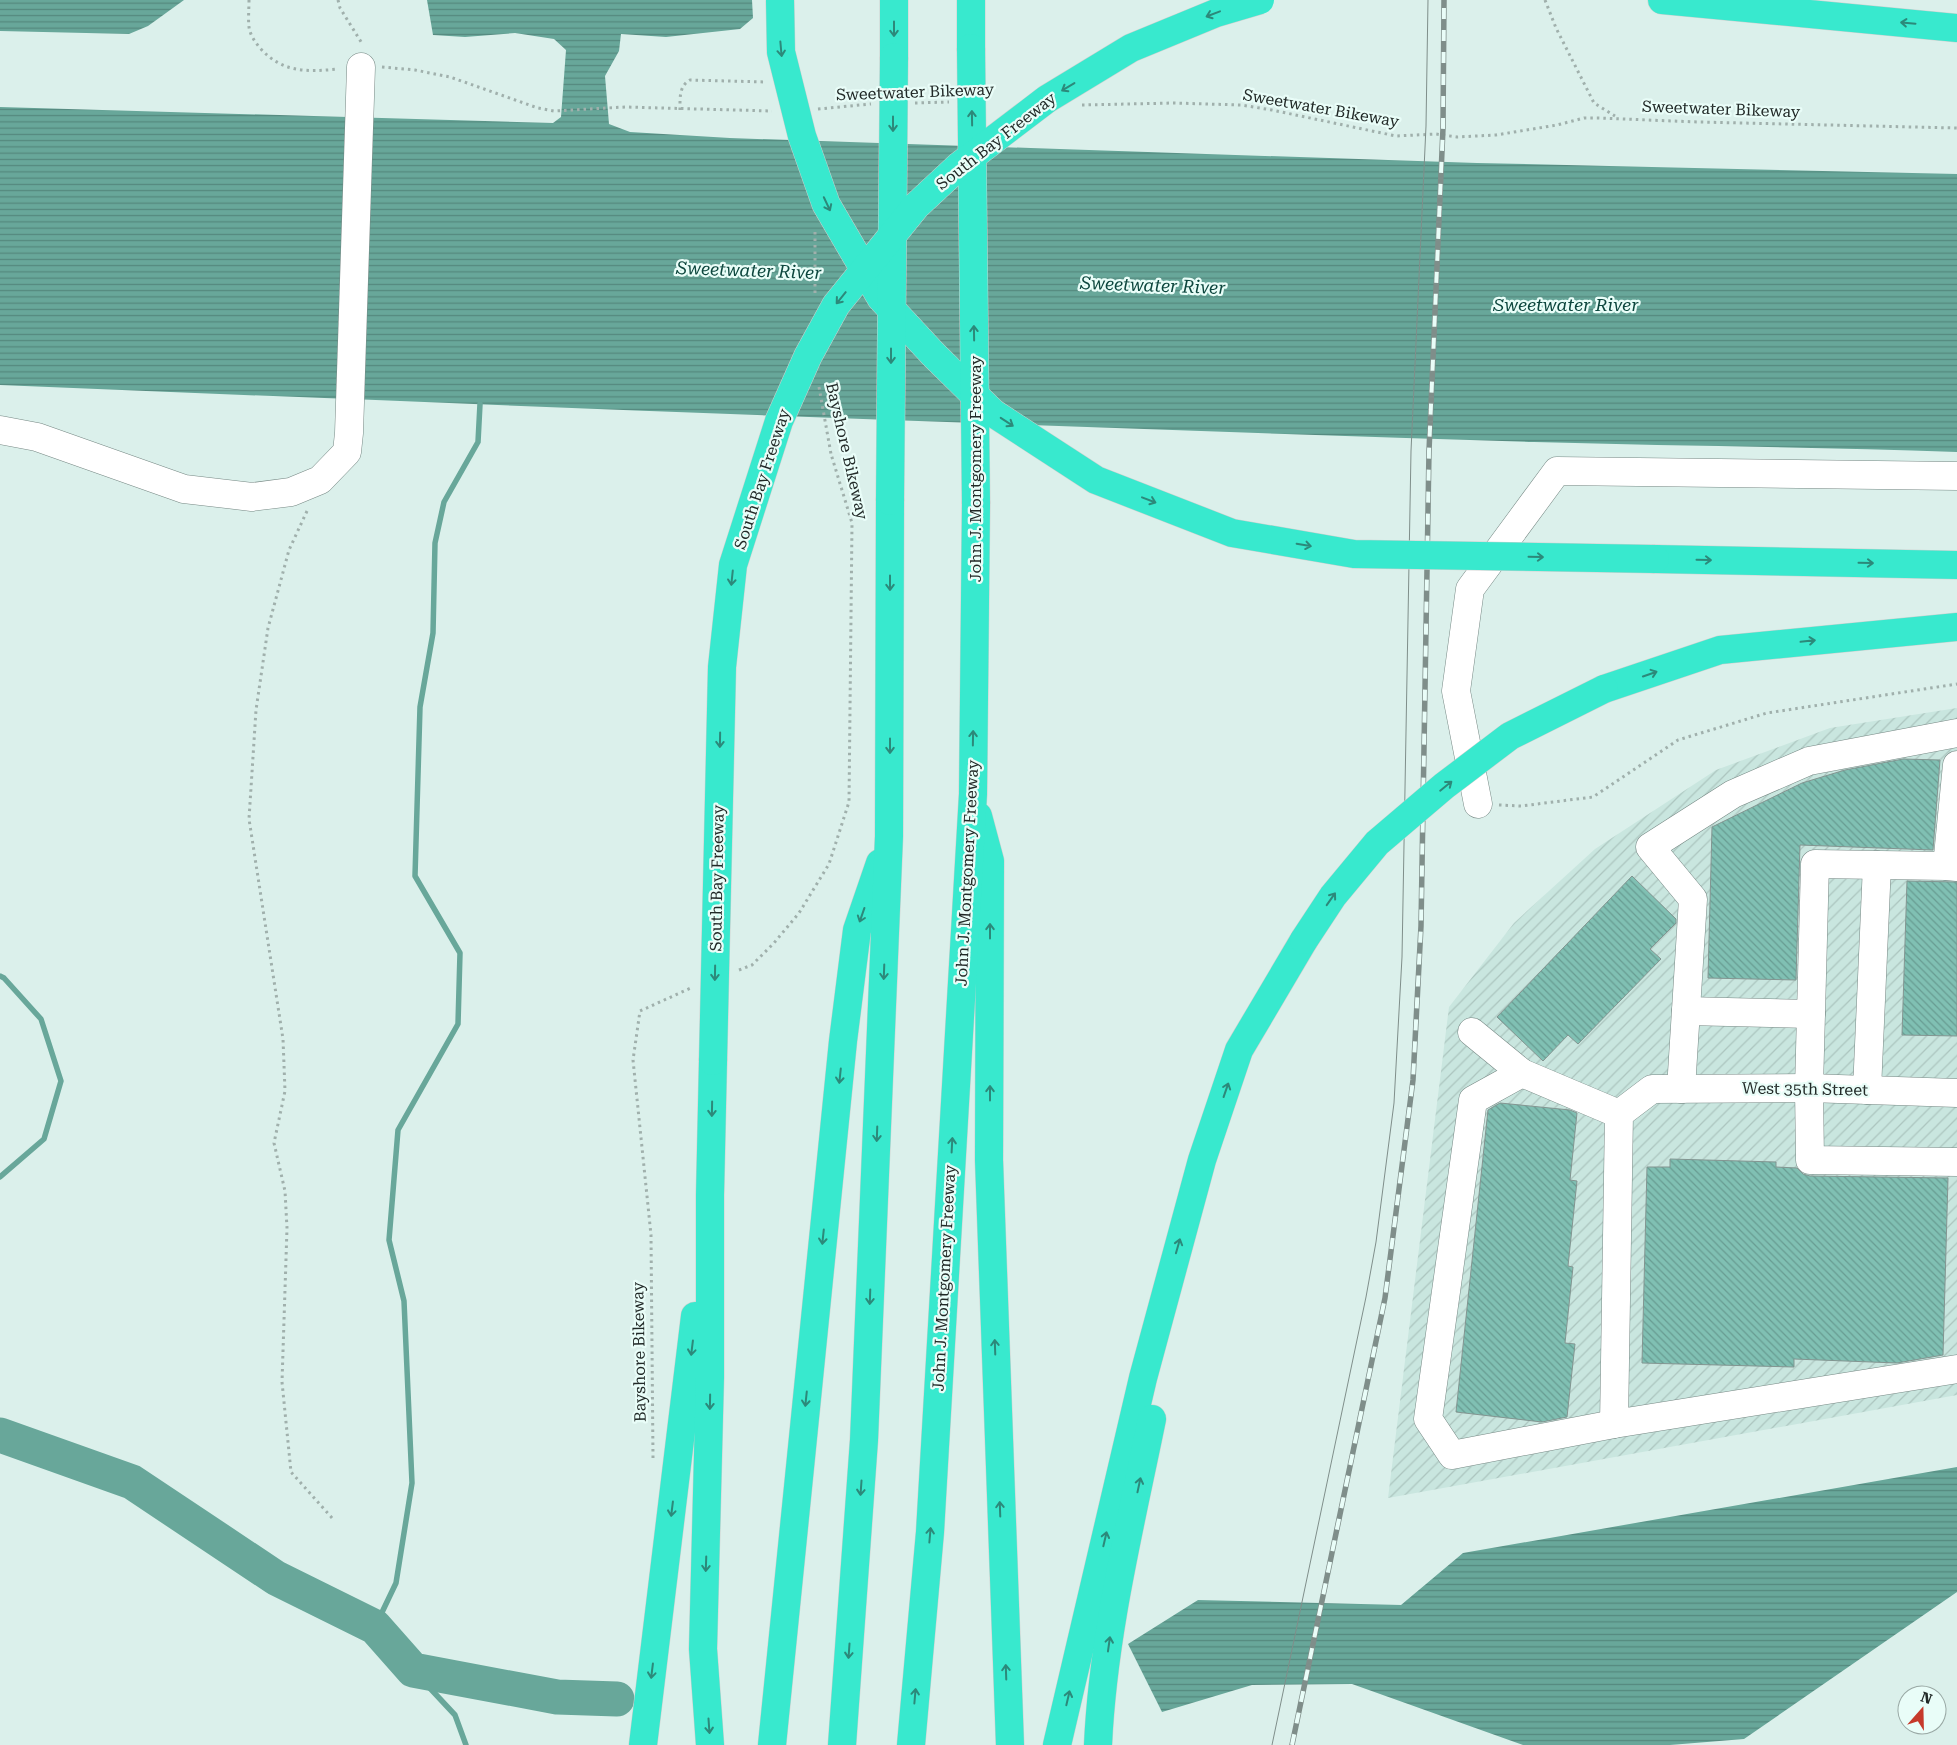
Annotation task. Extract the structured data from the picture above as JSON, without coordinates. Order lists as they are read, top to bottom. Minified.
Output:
{"streets":{"highway":["South Bay Freeway","John J. Montgomery Freeway"],"street":["West 35th Street"],"path":["Sweetwater Bikeway","Bayshore Bikeway"]},"water":["Sweetwater River"],"north":"top"}
